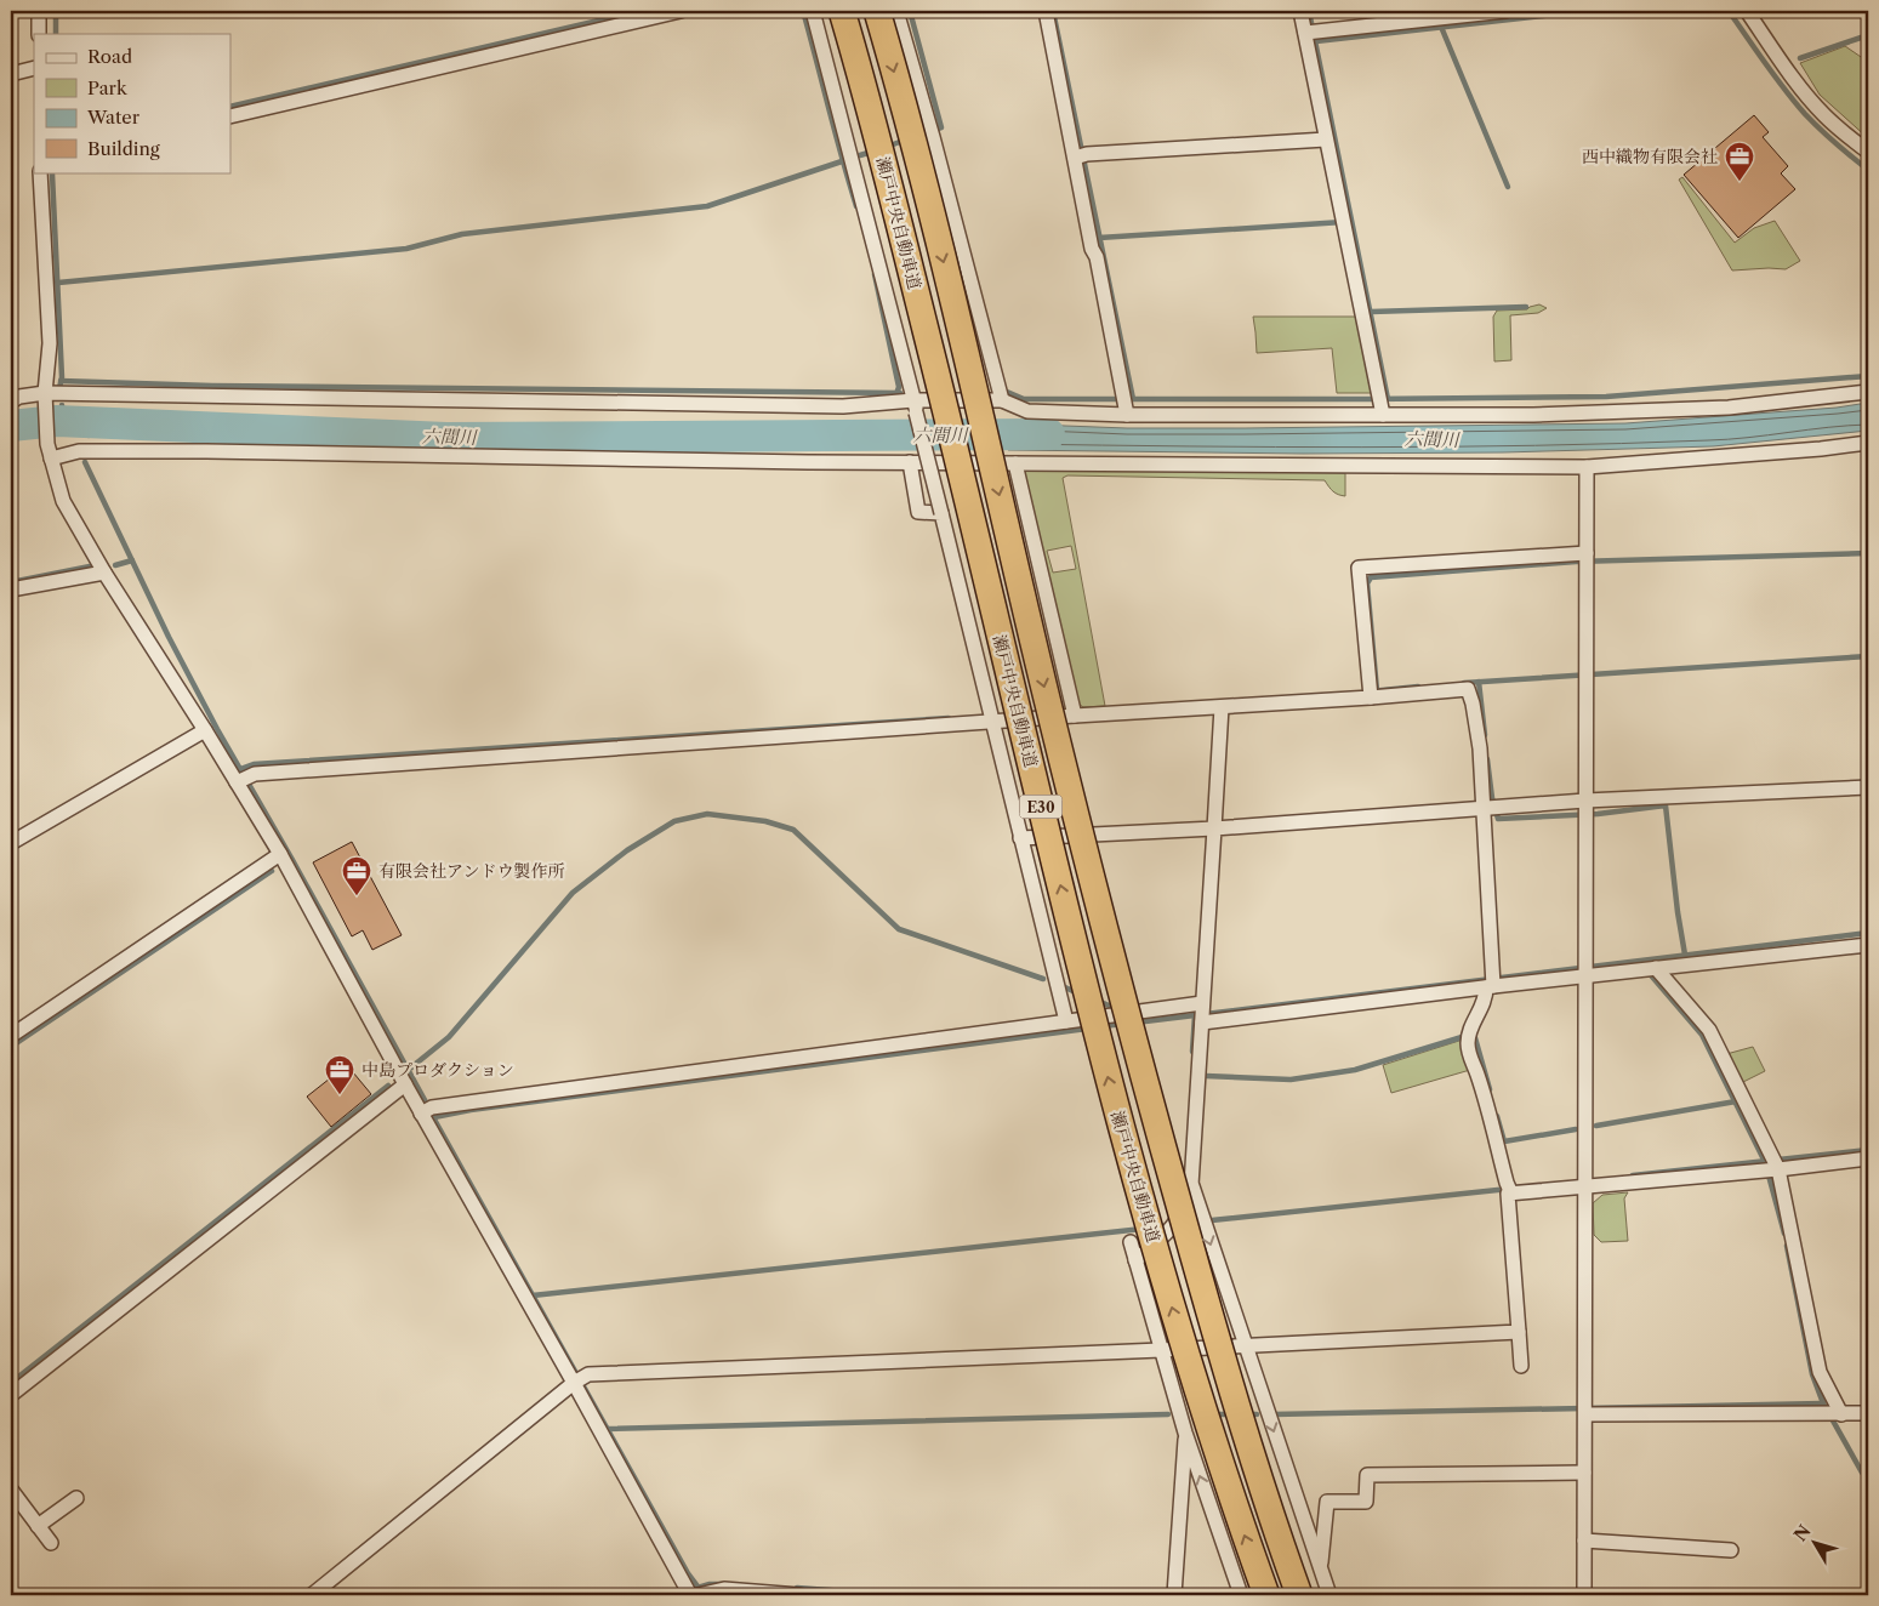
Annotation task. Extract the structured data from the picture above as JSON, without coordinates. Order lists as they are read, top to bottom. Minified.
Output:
{"streets":{"highway":["瀬戸中央自動車道","E30"]},"water":["六間川"],"places":{"office":["西中織物有限会社","有限会社アンドウ製作所","中島プロダクション"]},"legend":["Road","Park","Water","Building"],"north":"top left"}
